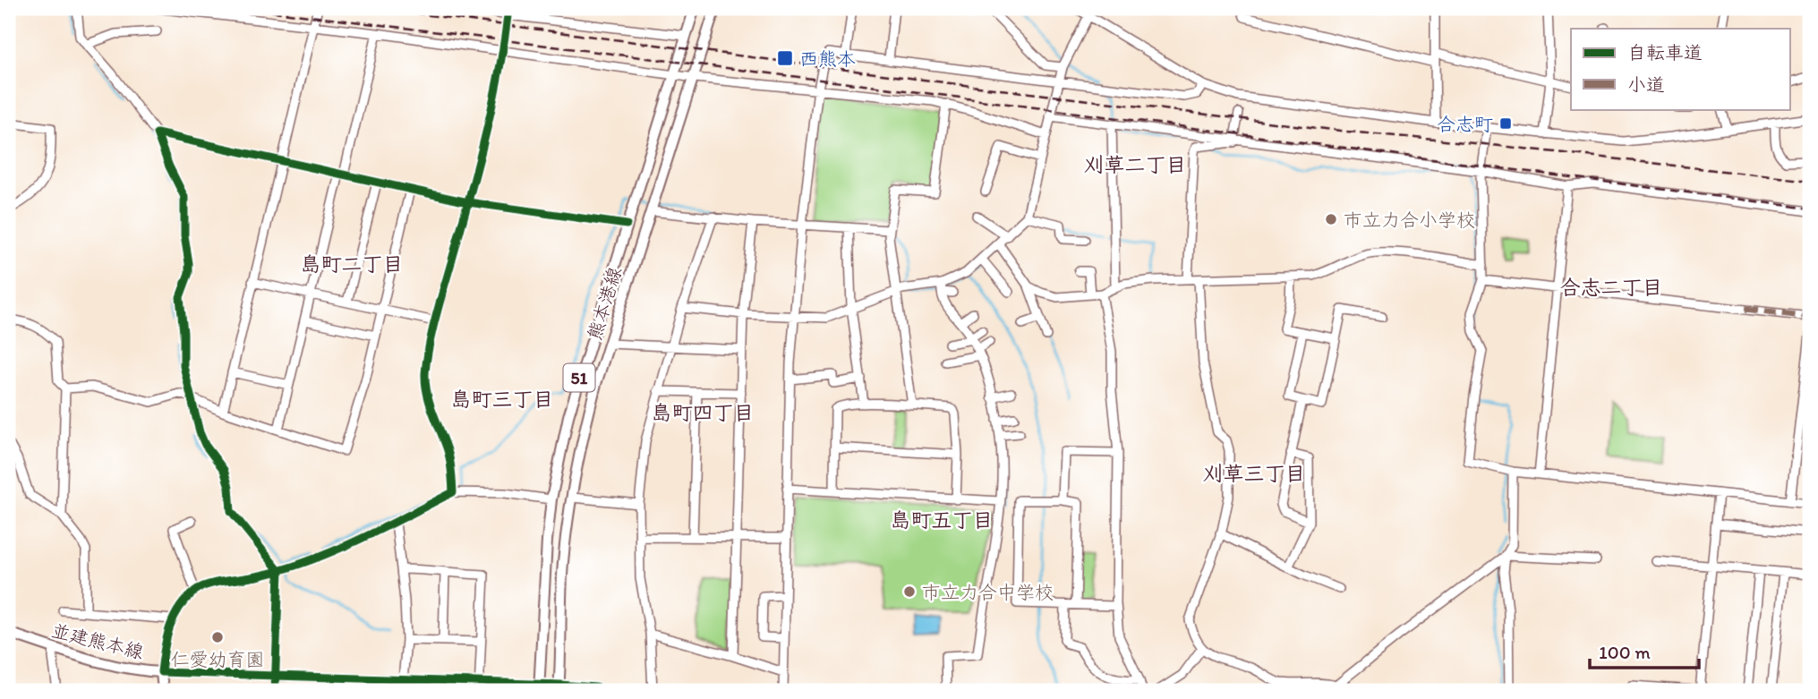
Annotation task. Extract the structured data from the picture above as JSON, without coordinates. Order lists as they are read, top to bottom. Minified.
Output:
{"streets":{"main road":["熊本港線","51","並建熊本線"]},"districts":["刈草二丁目","島町二丁目","合志二丁目","島町三丁目","島町四丁目","刈草三丁目","島町五丁目"],"places":{"transit":["西熊本","合志町"],"other":["市立力合小学校","市立力合中学校","仁愛幼育園"]},"legend":["自転車道","小道"],"scale_bar":"100 m"}
